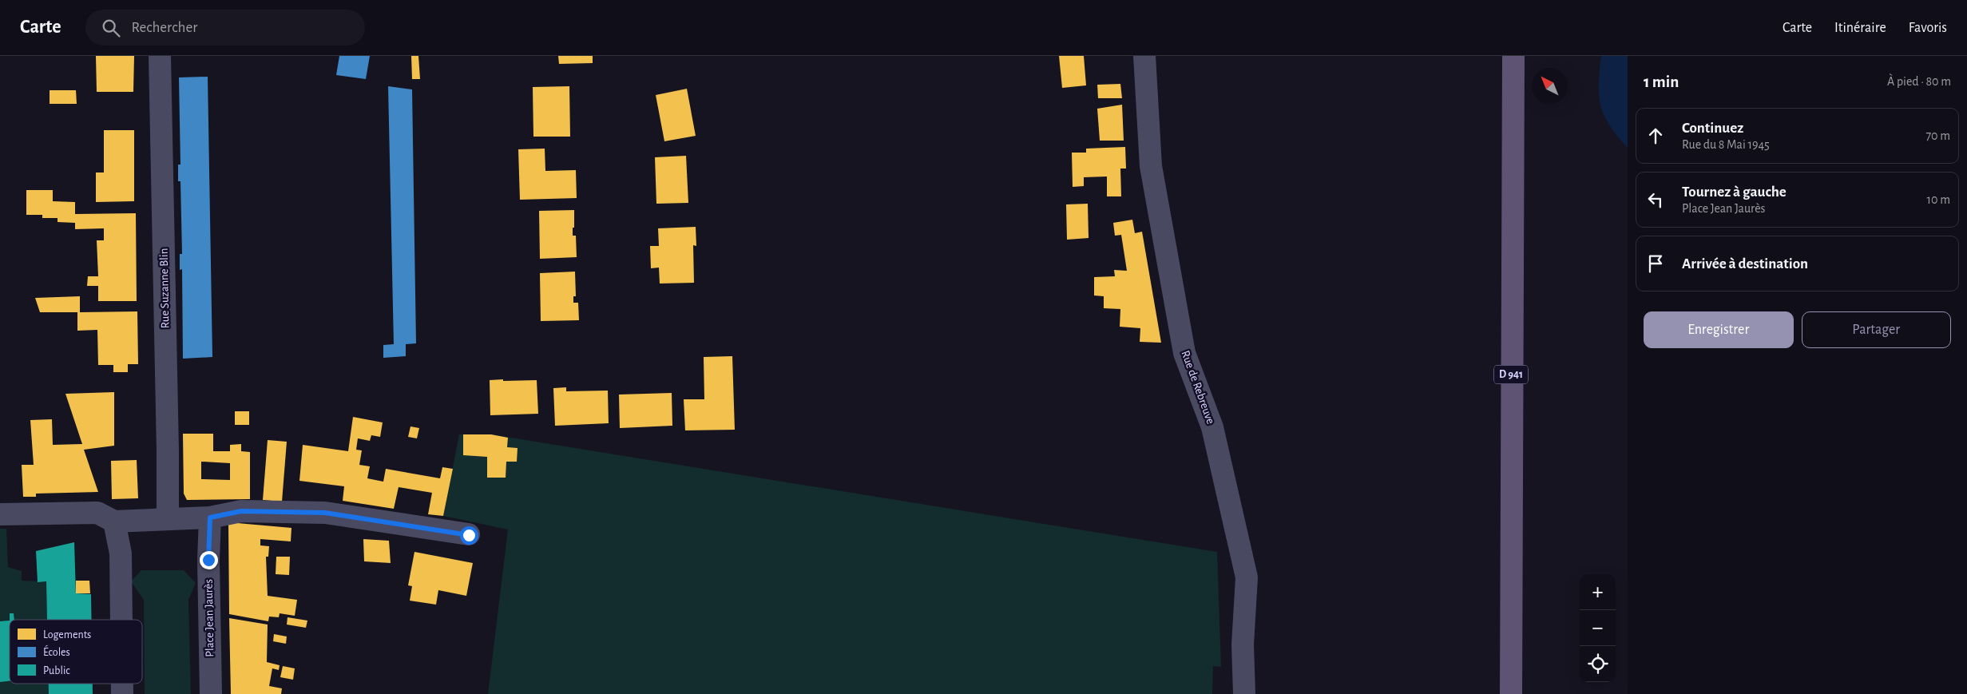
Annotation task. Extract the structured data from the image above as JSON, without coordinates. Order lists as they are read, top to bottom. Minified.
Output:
{"streets":{"main road":["D 941"],"street":["Rue Suzanne Blin","Rue de Rebreuve","Place Jean Jaurès"]},"legend":["Logements","Écoles","Public"],"north":"top left","page":{"header":"Carte","search":"Rechercher","nav":["Carte","Itinéraire","Favoris"],"heading":["1 min","À pied · 80 m"],"list":[["Continuez","Rue du 8 Mai 1945","70 m"],["Tournez à gauche","Place Jean Jaurès","10 m"],"Arrivée à destination"],"buttons":["Enregistrer","Partager"],"map_buttons":["+","−"]}}
